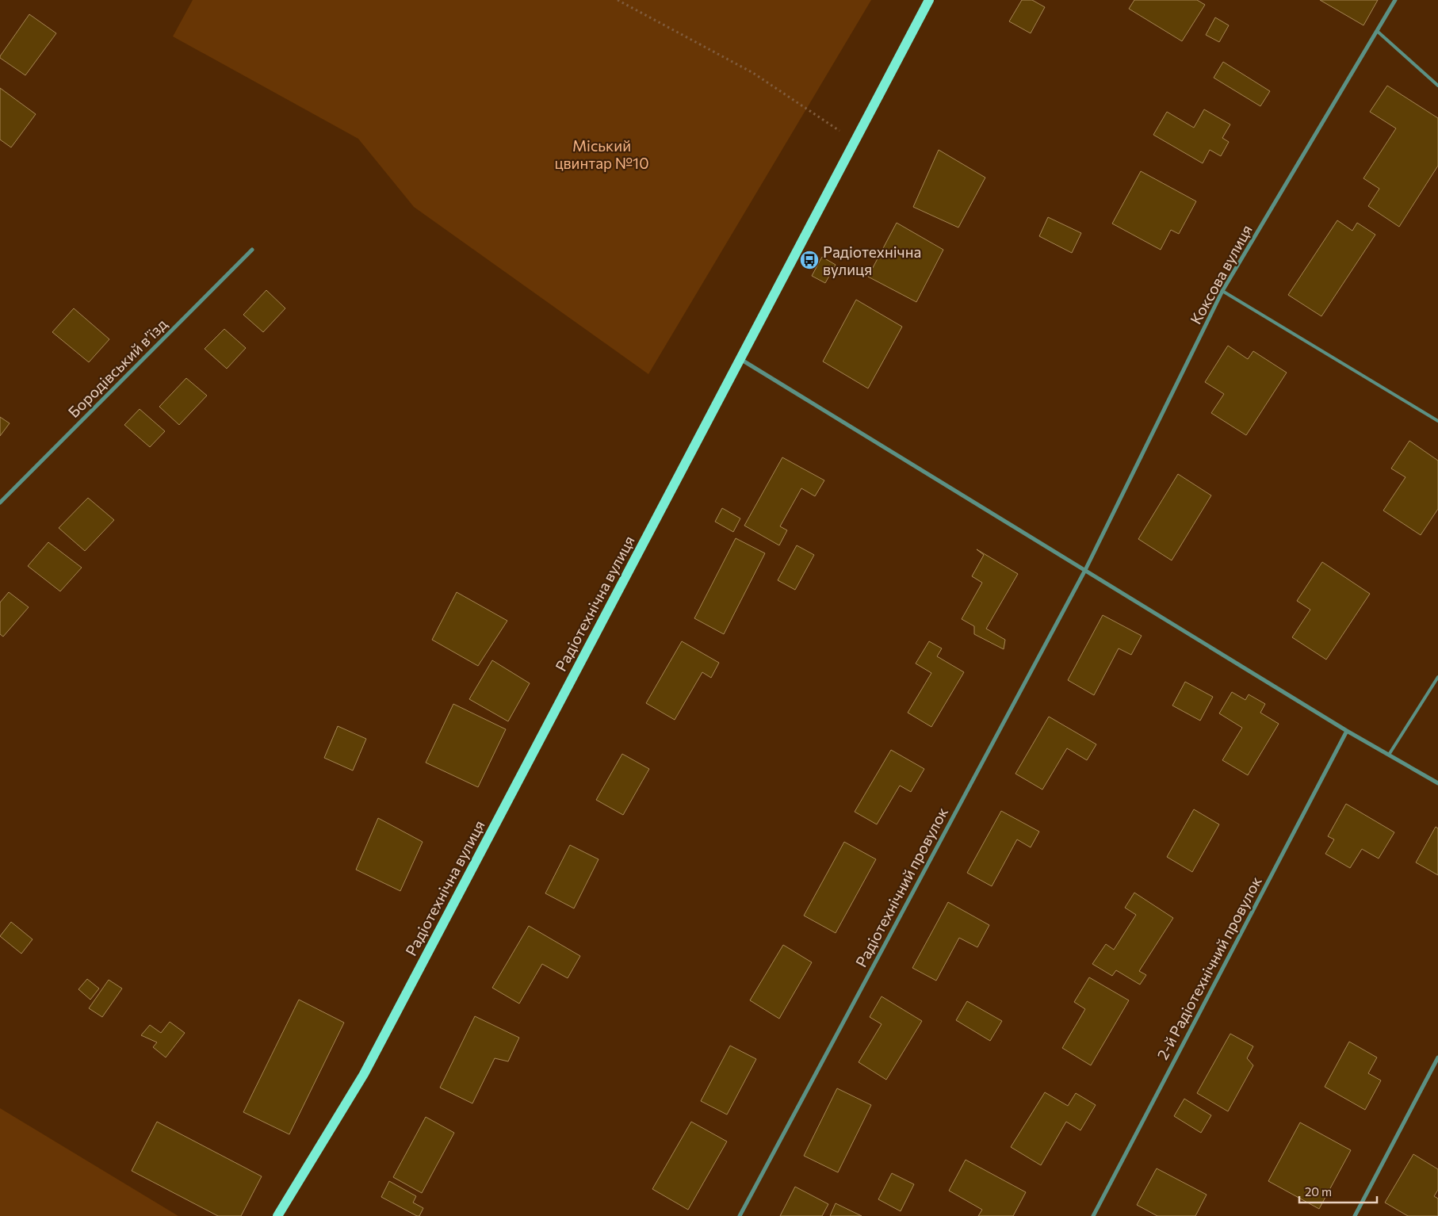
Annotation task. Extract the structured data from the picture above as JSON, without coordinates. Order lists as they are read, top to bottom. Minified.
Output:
{"streets":{"main road":["Радіотехнічна вулиця"],"street":["Коксова вулиця","Бородівський в’їзд","Радіотехнічний провулок","2-й Радіотехнічний провулок"]},"crossings":[["Коксова вулиця","Радіотехнічний провулок"]],"parks":["Міський цвинтар №10"],"places":{"bus stop":["Радіотехнічна вулиця"]},"scale_bar":"20 m"}
